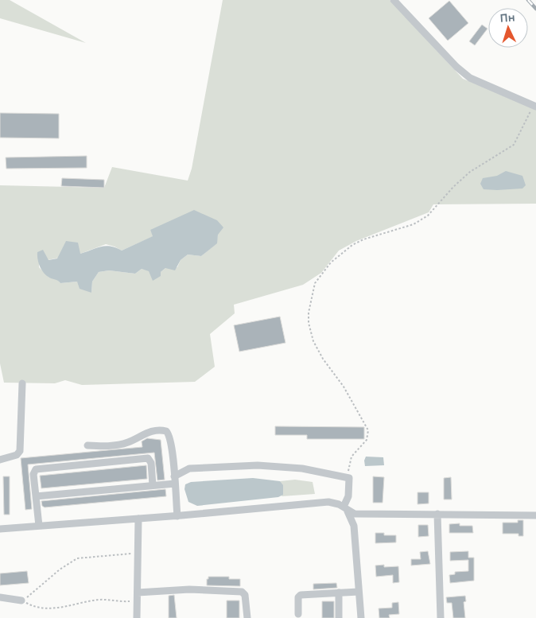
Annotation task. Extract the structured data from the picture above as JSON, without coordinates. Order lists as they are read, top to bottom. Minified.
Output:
{"north":"top"}
